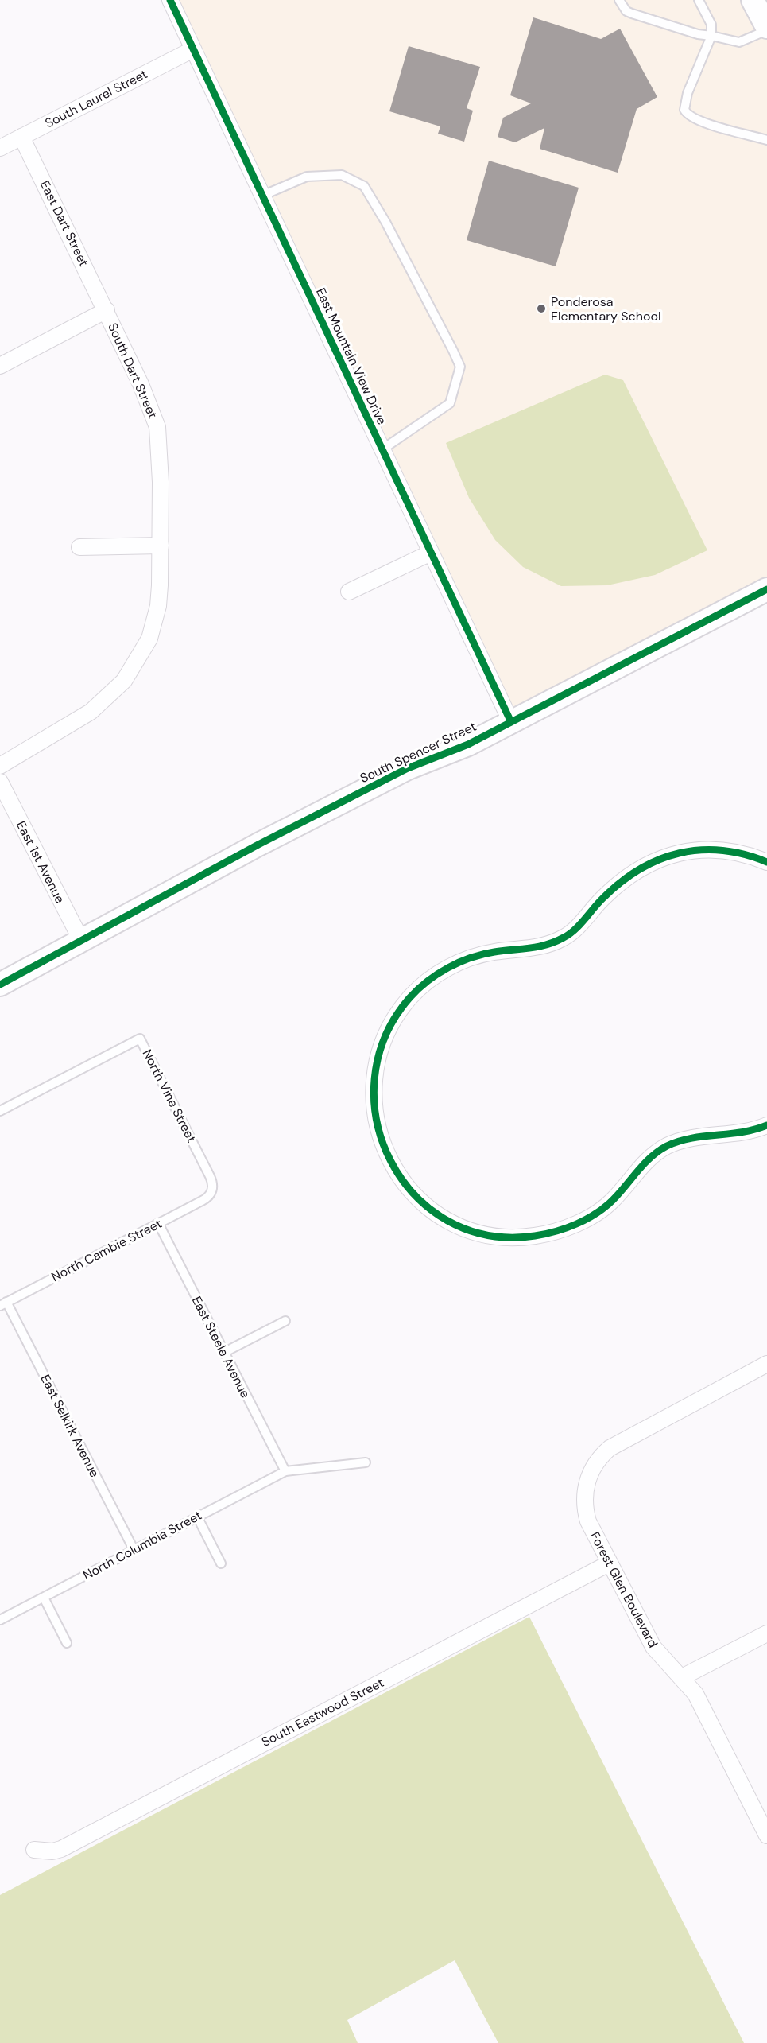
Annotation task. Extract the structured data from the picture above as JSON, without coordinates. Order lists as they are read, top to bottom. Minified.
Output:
{"streets":{"street":["South Laurel Street","East Dart Street","East Mountain View Drive","South Dart Street","South Spencer Street","East 1st Avenue","Forest Glen Boulevard","South Eastwood Street"],"lane":["North Vine Street","North Cambie Street","East Steele Avenue","East Selkirk Avenue","North Columbia Street"]},"crossings":[["South Laurel Street","East Dart Street"],["South Laurel Street","East Mountain View Drive"],["East Dart Street","South Dart Street"],["East Mountain View Drive","South Spencer Street"],["South Spencer Street","East 1st Avenue"],["North Vine Street","North Cambie Street"],["North Cambie Street","East Steele Avenue"],["North Cambie Street","East Selkirk Avenue"],["East Steele Avenue","North Columbia Street"],["East Selkirk Avenue","North Columbia Street"],["Forest Glen Boulevard","South Eastwood Street"]],"places":["Ponderosa Elementary School"]}
